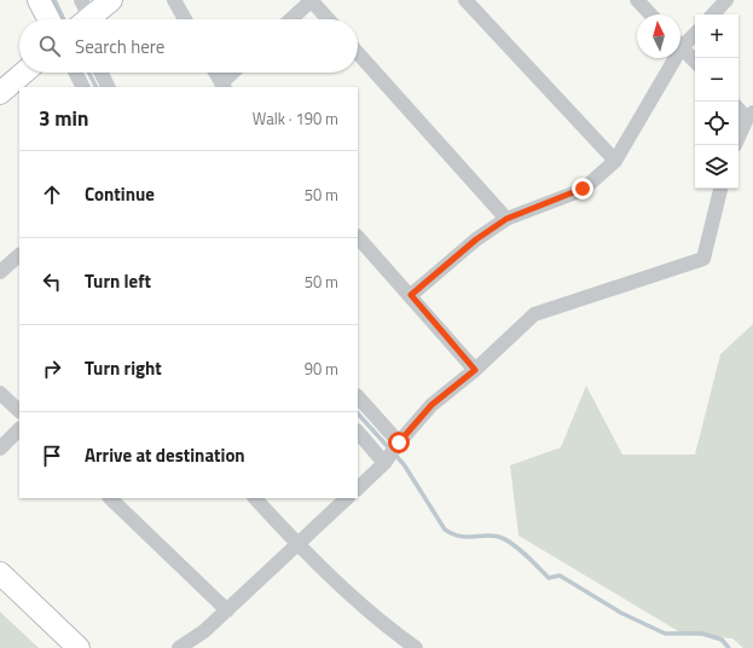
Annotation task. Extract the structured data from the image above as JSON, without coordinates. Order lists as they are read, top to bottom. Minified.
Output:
{"north":"top","page":{"map_buttons":["+","−"],"search":"Search here","heading":["3 min","Walk · 190 m"],"list":[["Continue","50 m"],["Turn left","50 m"],["Turn right","90 m"],"Arrive at destination"]}}
